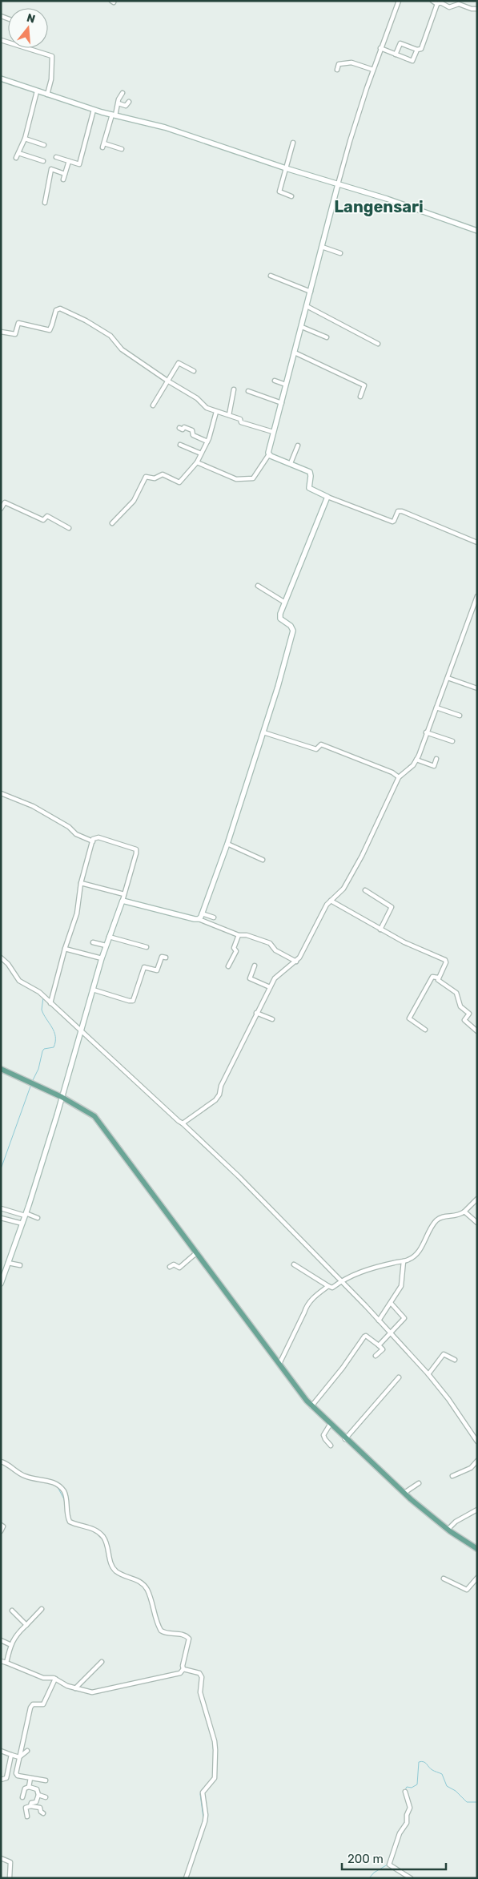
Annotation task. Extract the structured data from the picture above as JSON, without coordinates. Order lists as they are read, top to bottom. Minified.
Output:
{"districts":["Langensari"],"scale_bar":"200 m","north":"top"}
